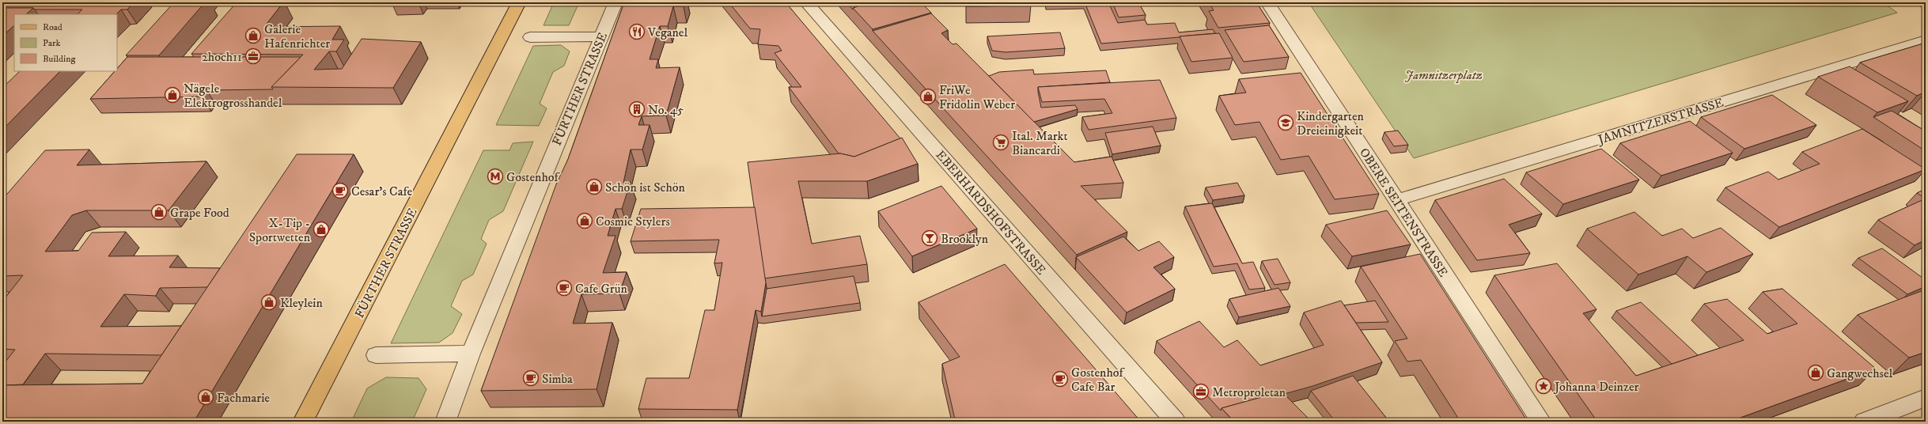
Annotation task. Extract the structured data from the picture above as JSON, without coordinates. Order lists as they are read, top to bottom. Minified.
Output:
{"streets":{"main road":["FÜRTHER STRASSE"],"street":["JAMNITZERSTRASSE","EBERHARDSHOFSTRASSE","OBERE SEITENSTRASSE"]},"crossings":[["JAMNITZERSTRASSE","OBERE SEITENSTRASSE"]],"parks":["Jamnitzerplatz"],"places":{"restaurant":["Veganel"],"shop":["Galerie Hafenrichter","Nägele Elektrogrosshandel","FriWe Fridolin Weber","Schön ist Schön","Grape Food","Cosmic Stylers","X-Tip - Sportwetten","Kleylein","Gangwechsel","Fachmarie"],"office":["2hoch11","Metroproletan"],"building":["No. 45"],"school or university":["Kindergarten Dreieinigkeit"],"supermarket":["Ital. Markt Biancardi"],"metro station":["Gostenhof"],"cafe":["Cesar's Cafe","Cafe Grün","Simba","Gostenhof Cafe Bar"],"bar":["Brooklyn"],"place":["Johanna Deinzer"]},"legend":["Road","Park","Building"]}
